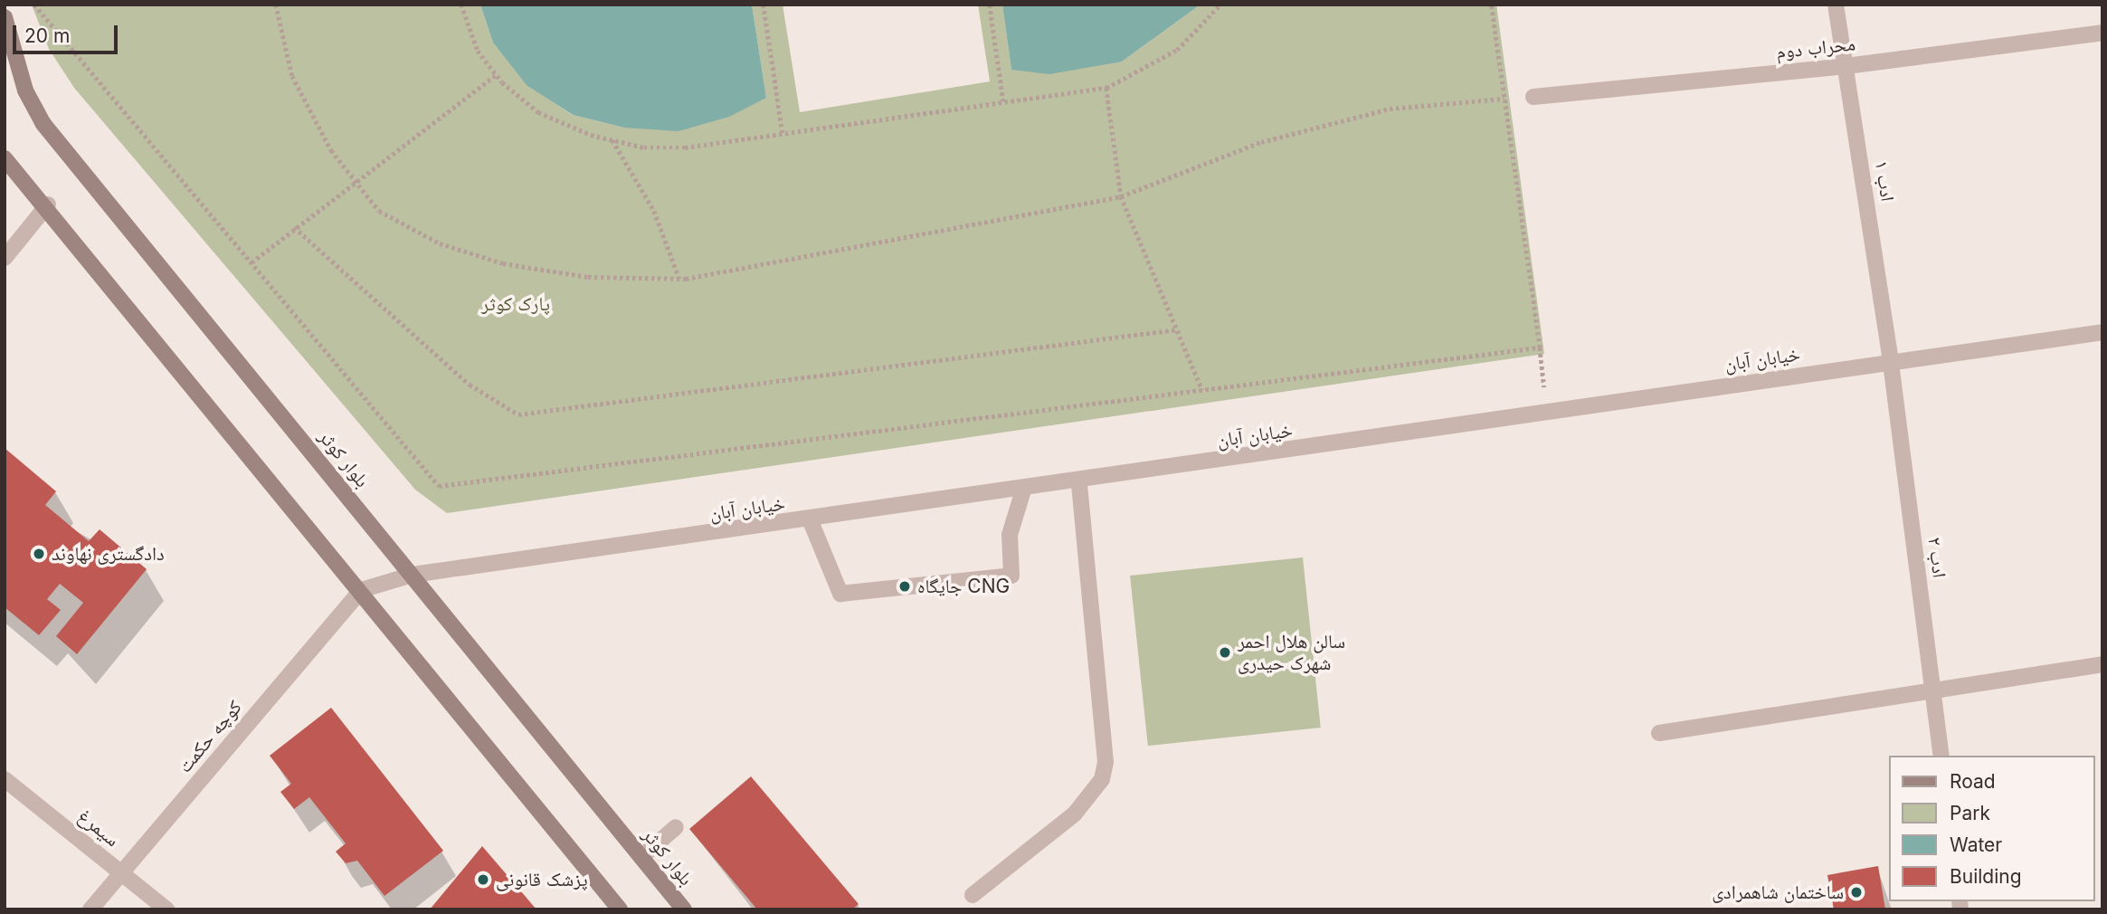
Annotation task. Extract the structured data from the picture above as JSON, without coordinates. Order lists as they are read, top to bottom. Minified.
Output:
{"streets":{"main road":["بلوار کوثر"],"street":["محراب دوم","ادب ۱","خیابان آبان","ادب ۲","کوچه حکمت","سیمرغ"]},"crossings":[["محراب دوم","ادب ۱"],["ادب ۱","خیابان آبان"],["ادب ۱","ادب ۲"],["خیابان آبان","بلوار کوثر"],["خیابان آبان","ادب ۲"],["خیابان آبان","کوچه حکمت"],["کوچه حکمت","سیمرغ"]],"parks":["پارک کوثر"],"places":["دادگستری نهاوند","جایگاه CNG","سالن هلال احمر شهرک حیدری","پزشک قانونی","ساختمان شاهمرادی"],"legend":["Road","Park","Water","Building"],"scale_bar":"20 m"}
